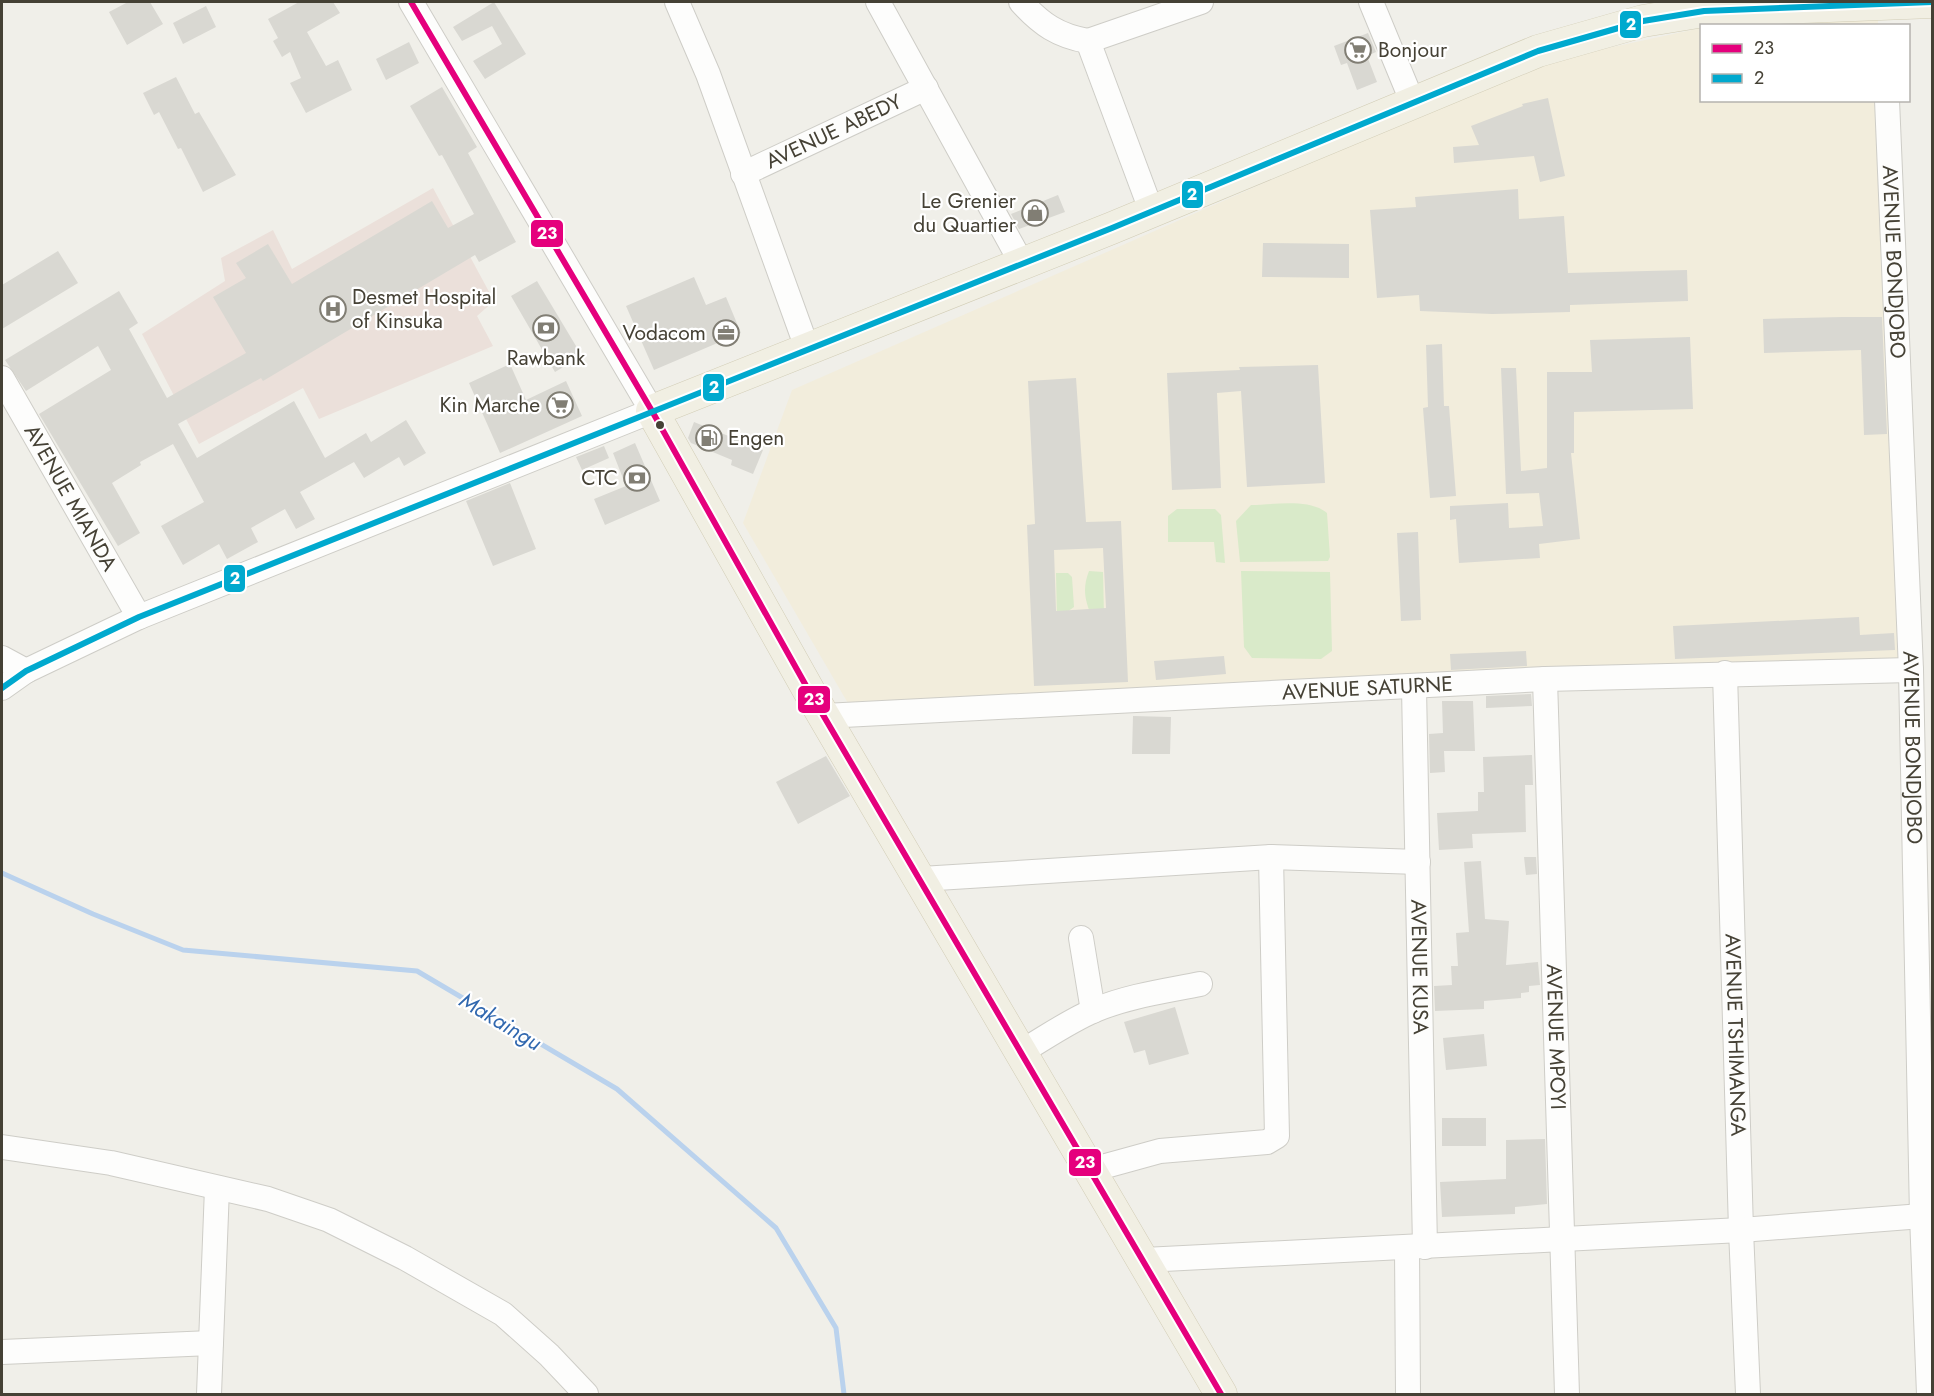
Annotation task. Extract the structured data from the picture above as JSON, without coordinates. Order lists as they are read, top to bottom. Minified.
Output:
{"streets":{"street":["AVENUE ABEDY","AVENUE BONDJOBO","AVENUE MIANDA","AVENUE SATURNE","AVENUE KUSA","AVENUE TSHIMANGA","AVENUE MPOYI"]},"crossings":[["AVENUE BONDJOBO","AVENUE SATURNE"],["AVENUE SATURNE","AVENUE KUSA"],["AVENUE SATURNE","AVENUE TSHIMANGA"],["AVENUE SATURNE","AVENUE MPOYI"]],"water":["Makaingu"],"places":{"supermarket":["Bonjour","Kin Marche"],"shop":["Le Grenier du Quartier"],"hospital":["Desmet Hospital of Kinsuka"],"bank":["Rawbank","CTC"],"office":["Vodacom"],"fuel station":["Engen"]},"lines":["transit line 23","transit line 2"],"legend":["23","2"]}
